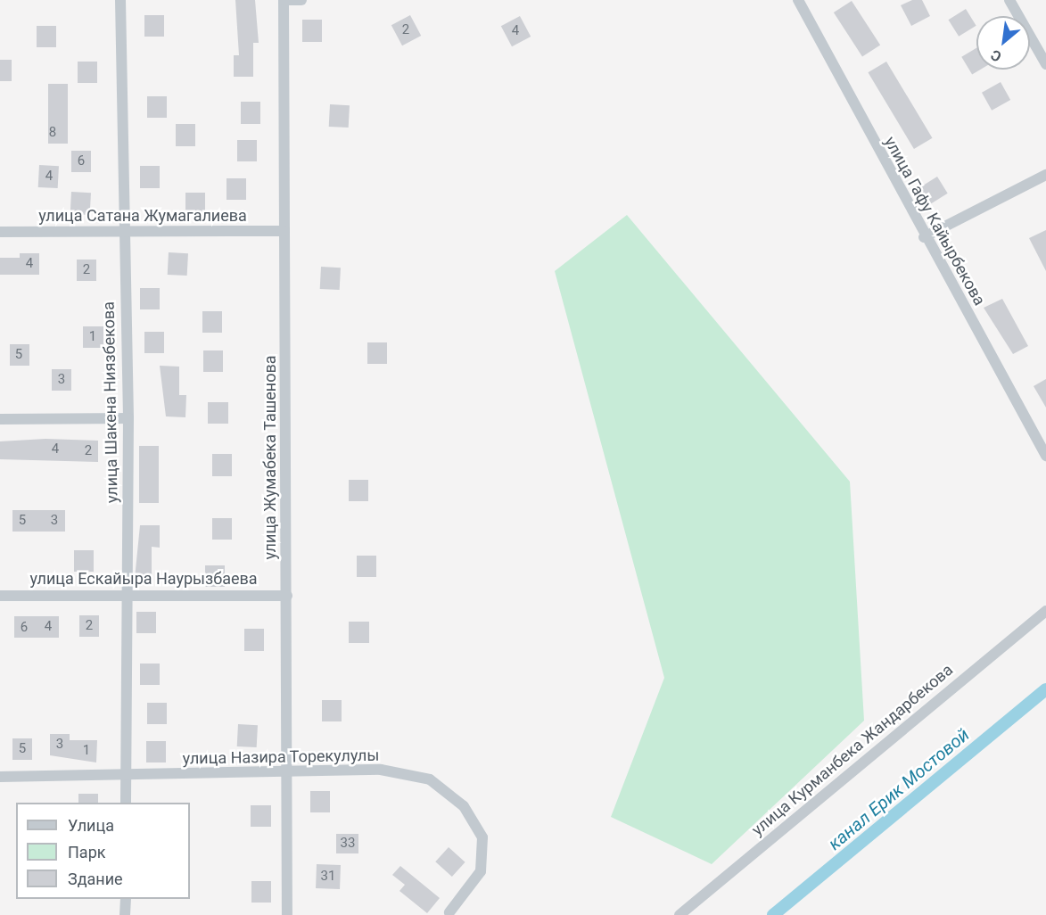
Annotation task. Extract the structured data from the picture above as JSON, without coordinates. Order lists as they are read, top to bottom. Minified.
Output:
{"streets":{"street":["улица Сатана Жумагалиева","улица Гафу Кайырбекова","улица Шакена Ниязбекова","улица Жумабека Ташенова","улица Ескайыра Наурызбаева","улица Курманбека Жандарбекова","улица Назира Торекулулы"]},"crossings":[["улица Сатана Жумагалиева","улица Шакена Ниязбекова"],["улица Сатана Жумагалиева","улица Жумабека Ташенова"],["улица Шакена Ниязбекова","улица Ескайыра Наурызбаева"],["улица Шакена Ниязбекова","улица Назира Торекулулы"],["улица Жумабека Ташенова","улица Ескайыра Наурызбаева"],["улица Жумабека Ташенова","улица Назира Торекулулы"]],"water":["канал Ерик Мостовой"],"house_numbers":["2","4","8","6","4","4","2","1","5","3","4","2","5","3","2","4","6","3","5","1","33","31"],"legend":["Улица","Парк","Здание"],"north":"bottom left"}
